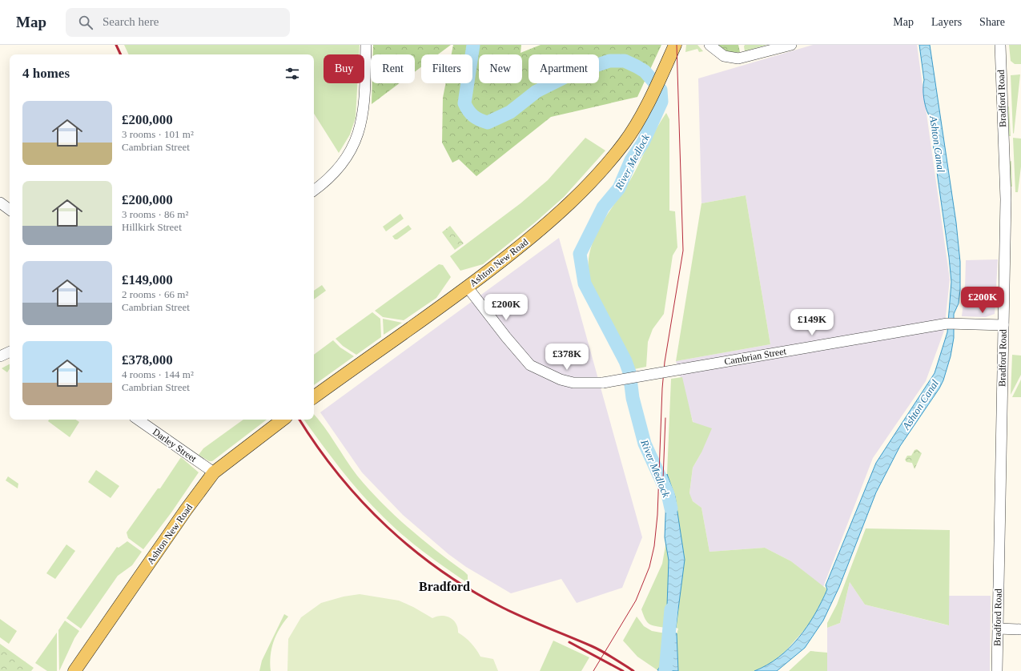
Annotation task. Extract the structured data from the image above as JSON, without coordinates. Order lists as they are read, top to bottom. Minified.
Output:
{"streets":{"main road":["Ashton New Road"],"street":["Bradford Road","Cambrian Street","Darley Street"]},"crossings":[["Bradford Road","Cambrian Street"],["Ashton New Road","Cambrian Street"],["Ashton New Road","Darley Street"]],"districts":["Bradford"],"water":["Ashton Canal","River Medlock"],"page":{"header":"Map","search":"Search here","nav":["Map","Layers","Share"],"chip":["Buy","Rent","Filters","New","Apartment"],"heading":"4 homes","list":[{"name":"£200,000","note":"3 rooms · 101 m² · Cambrian Street"},{"name":"£200,000","note":"3 rooms · 86 m² · Hillkirk Street"},{"name":"£149,000","note":"2 rooms · 66 m² · Cambrian Street"},{"name":"£378,000","note":"4 rooms · 144 m² · Cambrian Street"}],"price":["£200K","£200K","£149K","£378K"]}}
